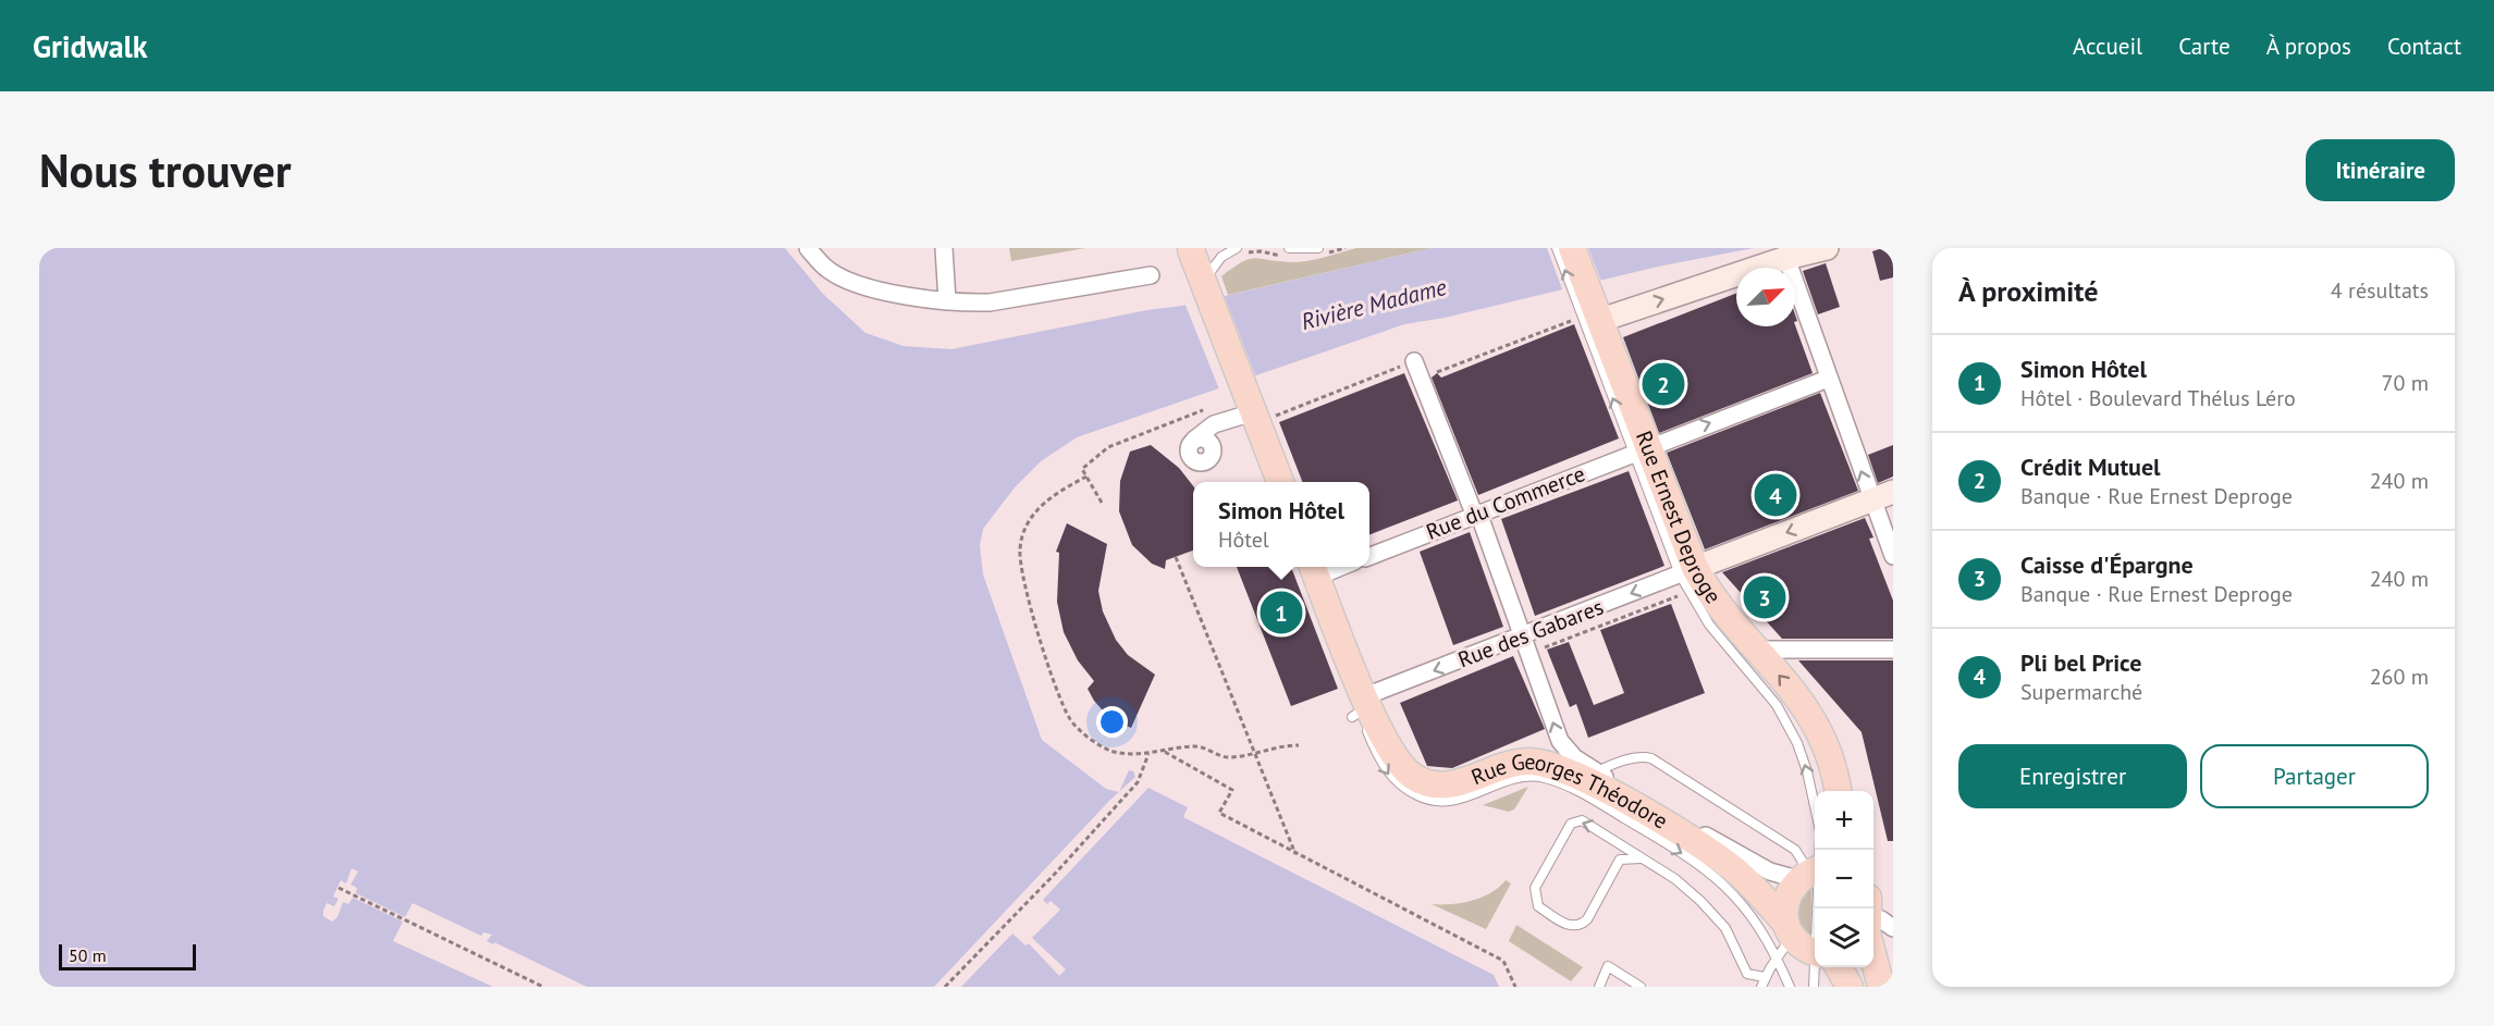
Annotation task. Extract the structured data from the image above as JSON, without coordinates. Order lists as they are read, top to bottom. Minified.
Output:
{"streets":{"main road":["Rue Ernest Deproge","Rue Georges Théodore"],"street":["Rue du Commerce","Rue des Gabares"]},"crossings":[["Rue du Commerce","Rue Ernest Deproge"],["Rue Ernest Deproge","Rue des Gabares"],["Rue des Gabares","Rue Georges Théodore"]],"one_way":["Rue du Commerce","Rue des Gabares"],"water":["Rivière Madame"],"scale_bar":"50 m","north":"top right","page":{"header":"Gridwalk","nav":["Accueil","Carte","À propos","Contact"],"buttons":["Itinéraire",["Enregistrer","Partager"]],"title":"Nous trouver","heading":["À proximité","4 résultats"],"list":[{"mark":"1","name":"Simon Hôtel","note":"Hôtel · Boulevard Thélus Léro","value":"70 m"},{"mark":"2","name":"Crédit Mutuel","note":"Banque · Rue Ernest Deproge","value":"240 m"},{"mark":"3","name":"Caisse d'Épargne","note":"Banque · Rue Ernest Deproge","value":"240 m"},{"mark":"4","name":"Pli bel Price","note":"Supermarché","value":"260 m"}],"pins":["2","4","3","1"],"popup":["Simon Hôtel","Hôtel"],"map_buttons":["+","−"],"scale":"50 m"}}
